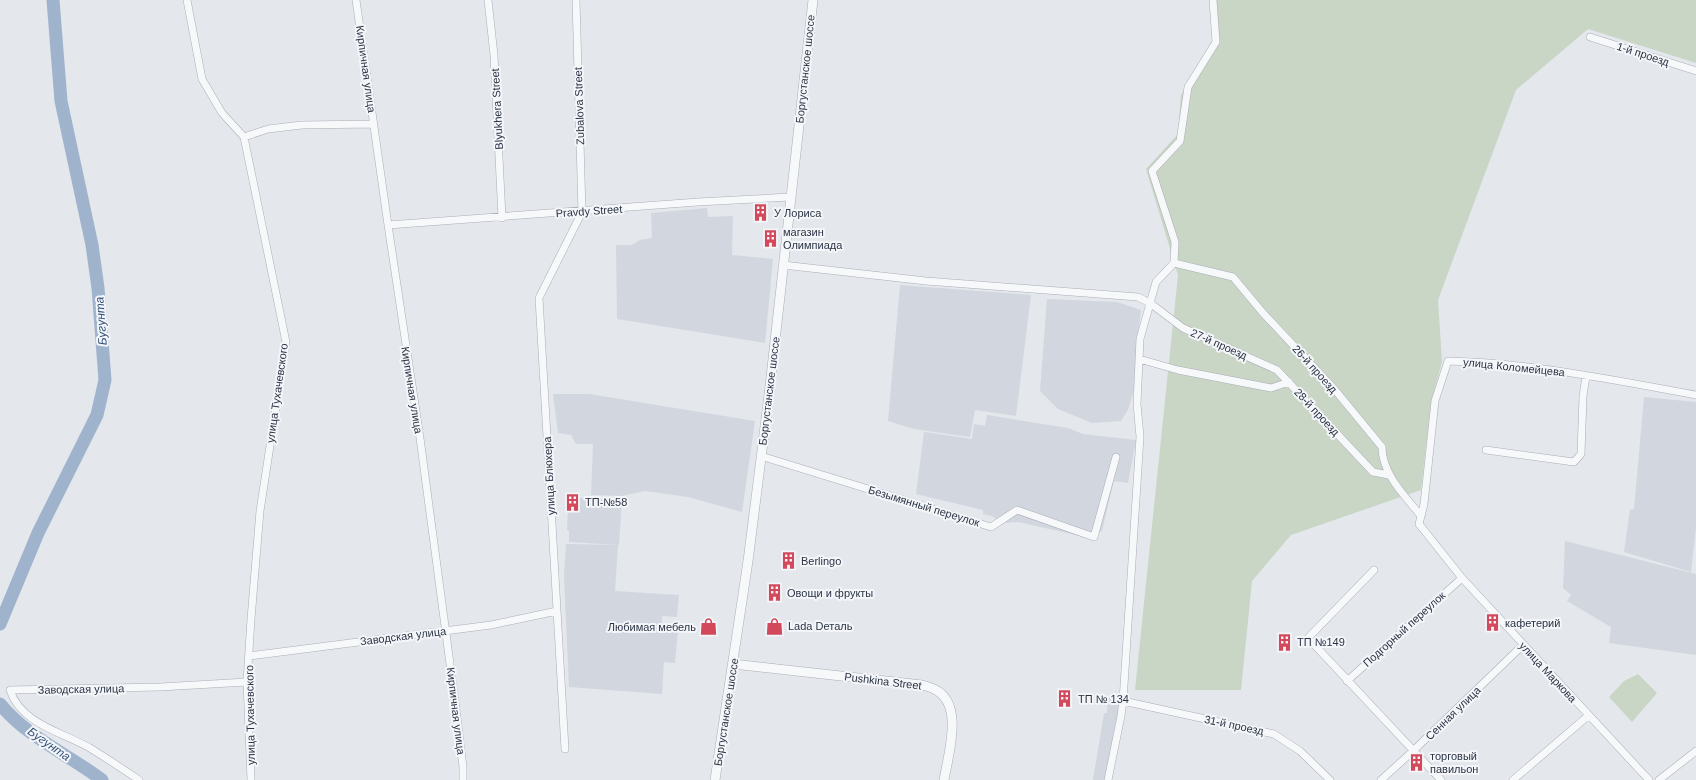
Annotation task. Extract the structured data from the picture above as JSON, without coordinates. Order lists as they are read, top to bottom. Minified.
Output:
{"streets":{"street":["1-й проезд","Кирпичная улица","Боргустанское шоссе","Zubalova Street","Blyukhera Street","Pravdy Street","27-й проезд","улица Коломейцева","26-й проезд","улица Тухачевского","28-й проезд","улица Блюхера","Безымянный переулок","Подгорный переулок","Заводская улица","улица Маркова","Pushkina Street","Сенная улица","31-й проезд"]},"crossings":[["Кирпичная улица","Pravdy Street"],["Кирпичная улица","Заводская улица"],["Боргустанское шоссе","Pravdy Street"],["Боргустанское шоссе","27-й проезд"],["Боргустанское шоссе","Безымянный переулок"],["Боргустанское шоссе","Pushkina Street"],["Zubalova Street","Pravdy Street"],["Zubalova Street","улица Блюхера"],["Blyukhera Street","Pravdy Street"],["Pravdy Street","улица Блюхера"],["27-й проезд","28-й проезд"],["улица Коломейцева","26-й проезд"],["улица Коломейцева","улица Маркова"],["26-й проезд","28-й проезд"],["улица Тухачевского","Заводская улица"],["улица Блюхера","Заводская улица"],["Подгорный переулок","улица Маркова"],["улица Маркова","Сенная улица"]],"water":["Бугунта"],"places":{"building":["У Лориса","магазин Олимпиада","ТП-№58","Berlingo","Овощи и фрукты","кафетерий","ТП №149","ТП № 134","торговый павильон"],"shop":["Lada Dеталь","Любимая мебель"]}}
